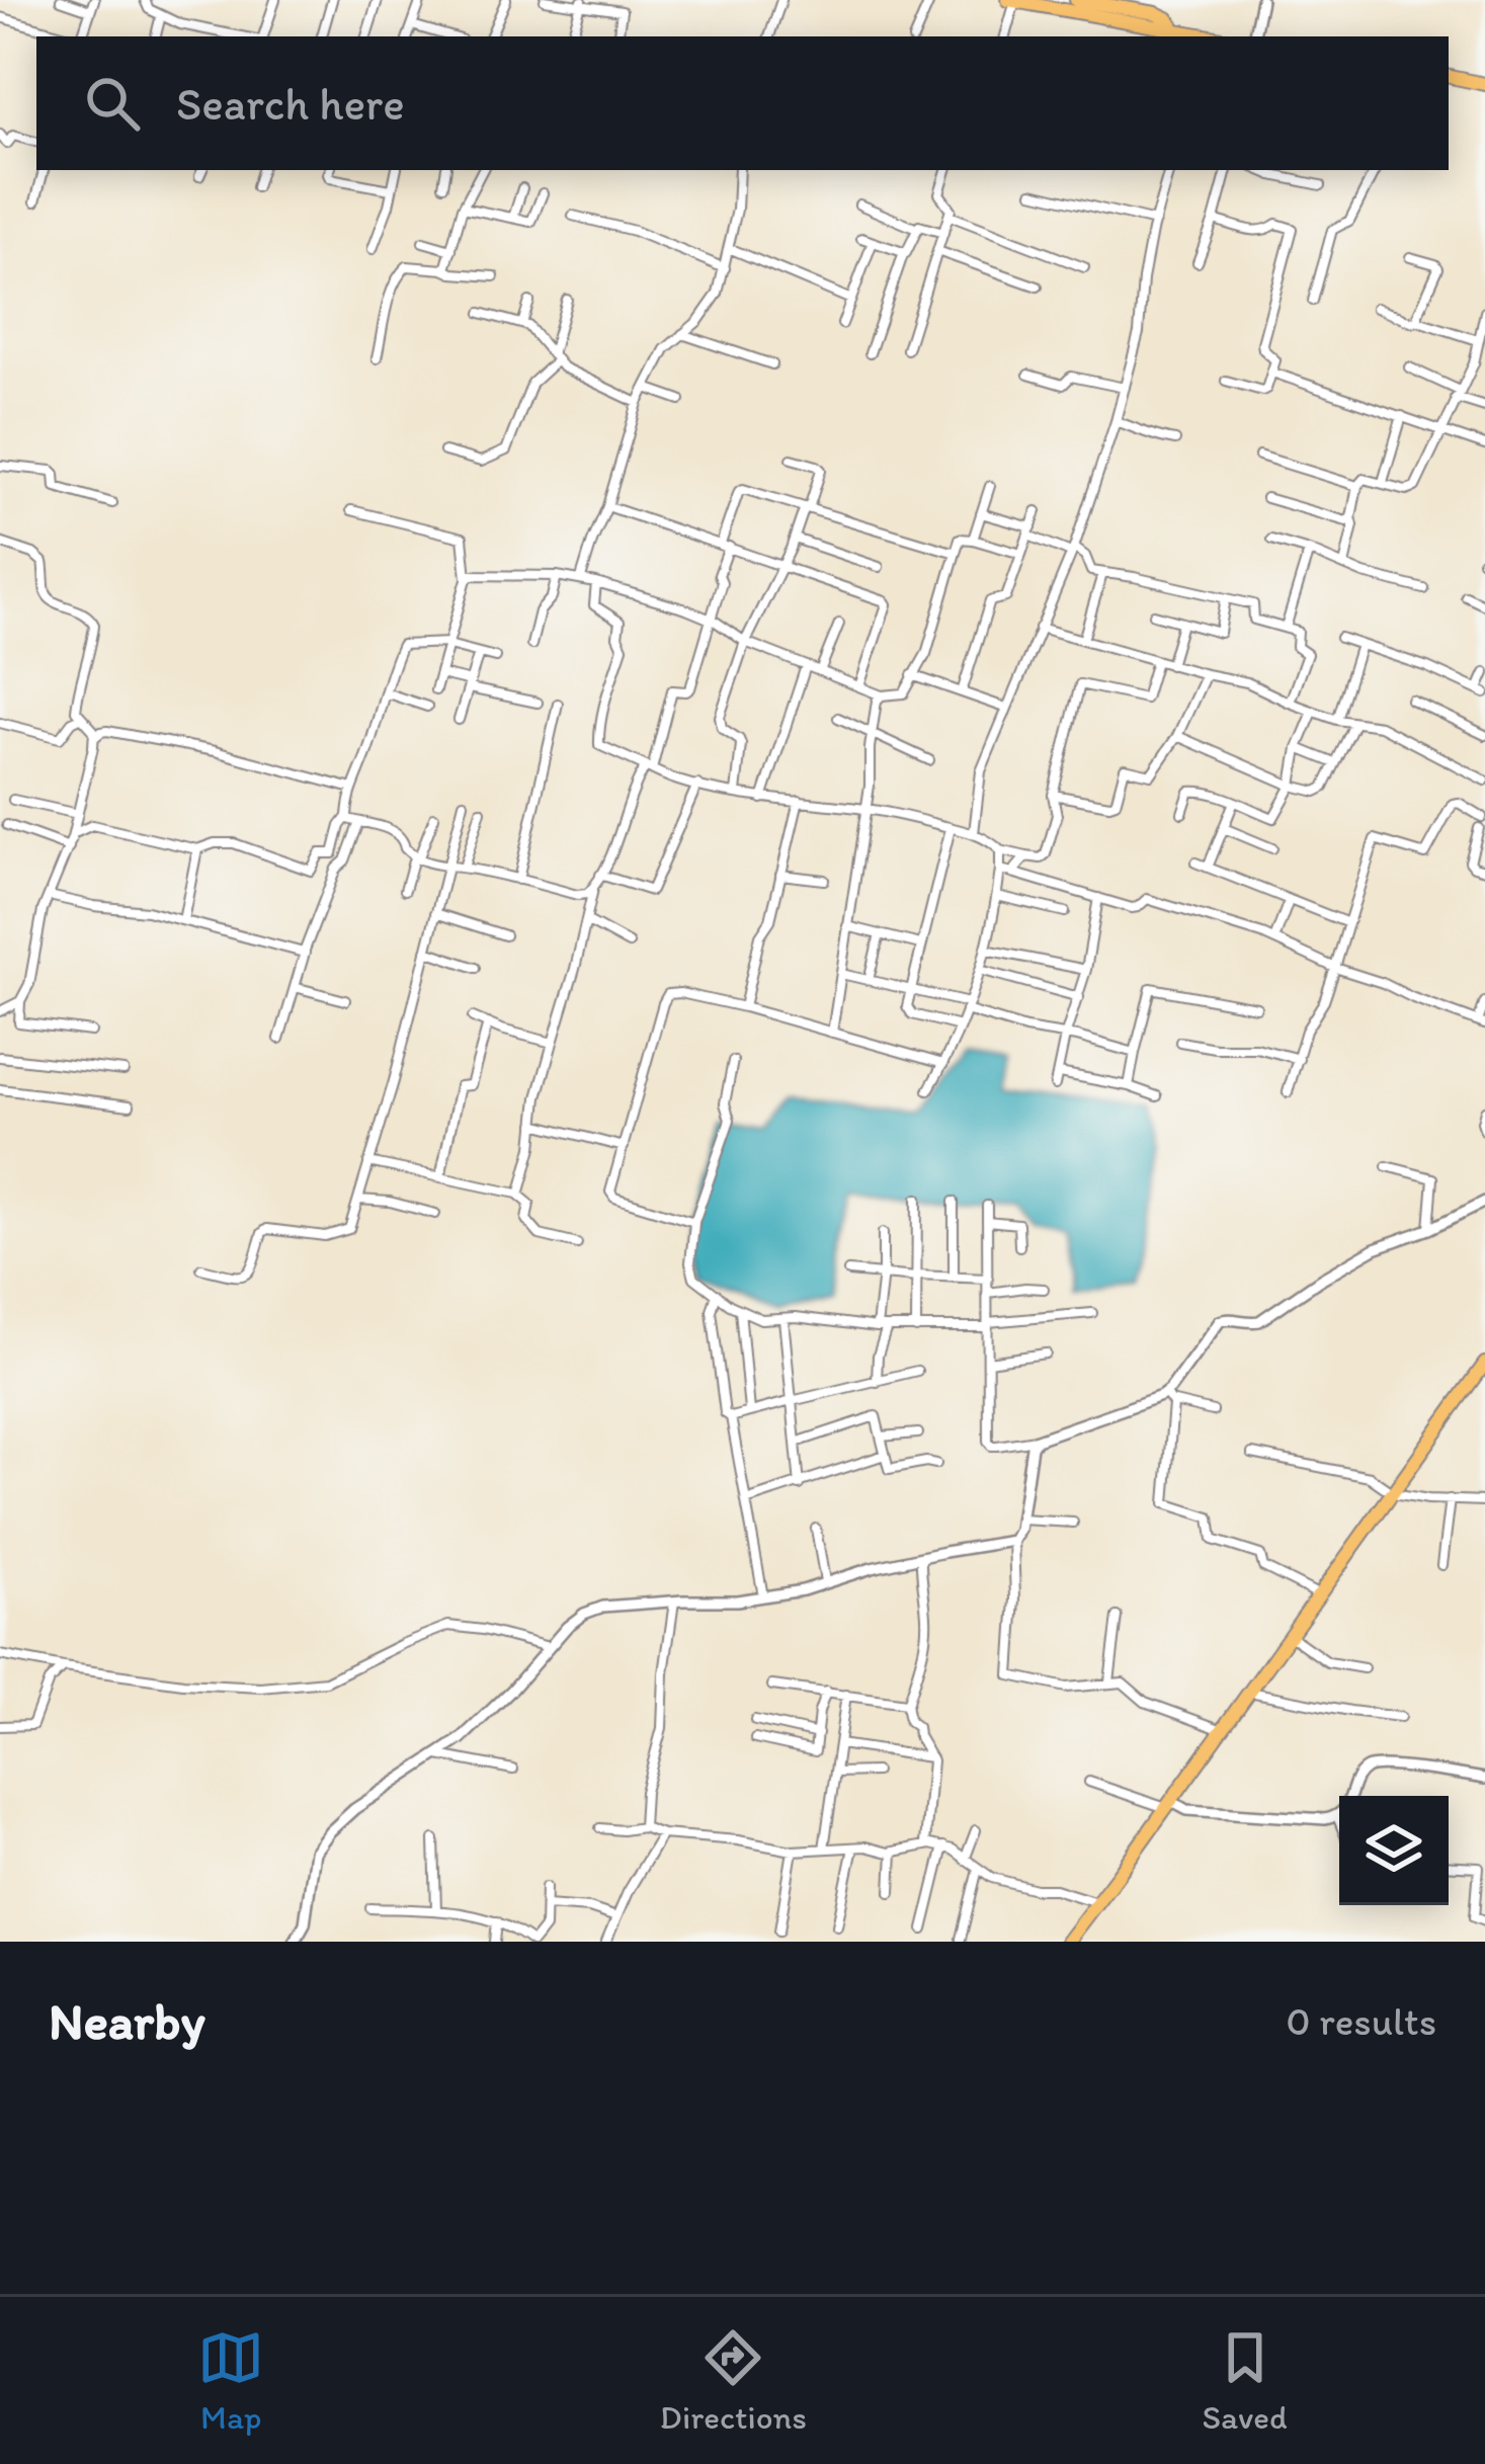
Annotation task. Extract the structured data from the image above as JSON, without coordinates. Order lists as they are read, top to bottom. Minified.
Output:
{"page":{"search":"Search here","heading":["Nearby","0 results"],"nav":["Map","Directions","Saved"]}}
